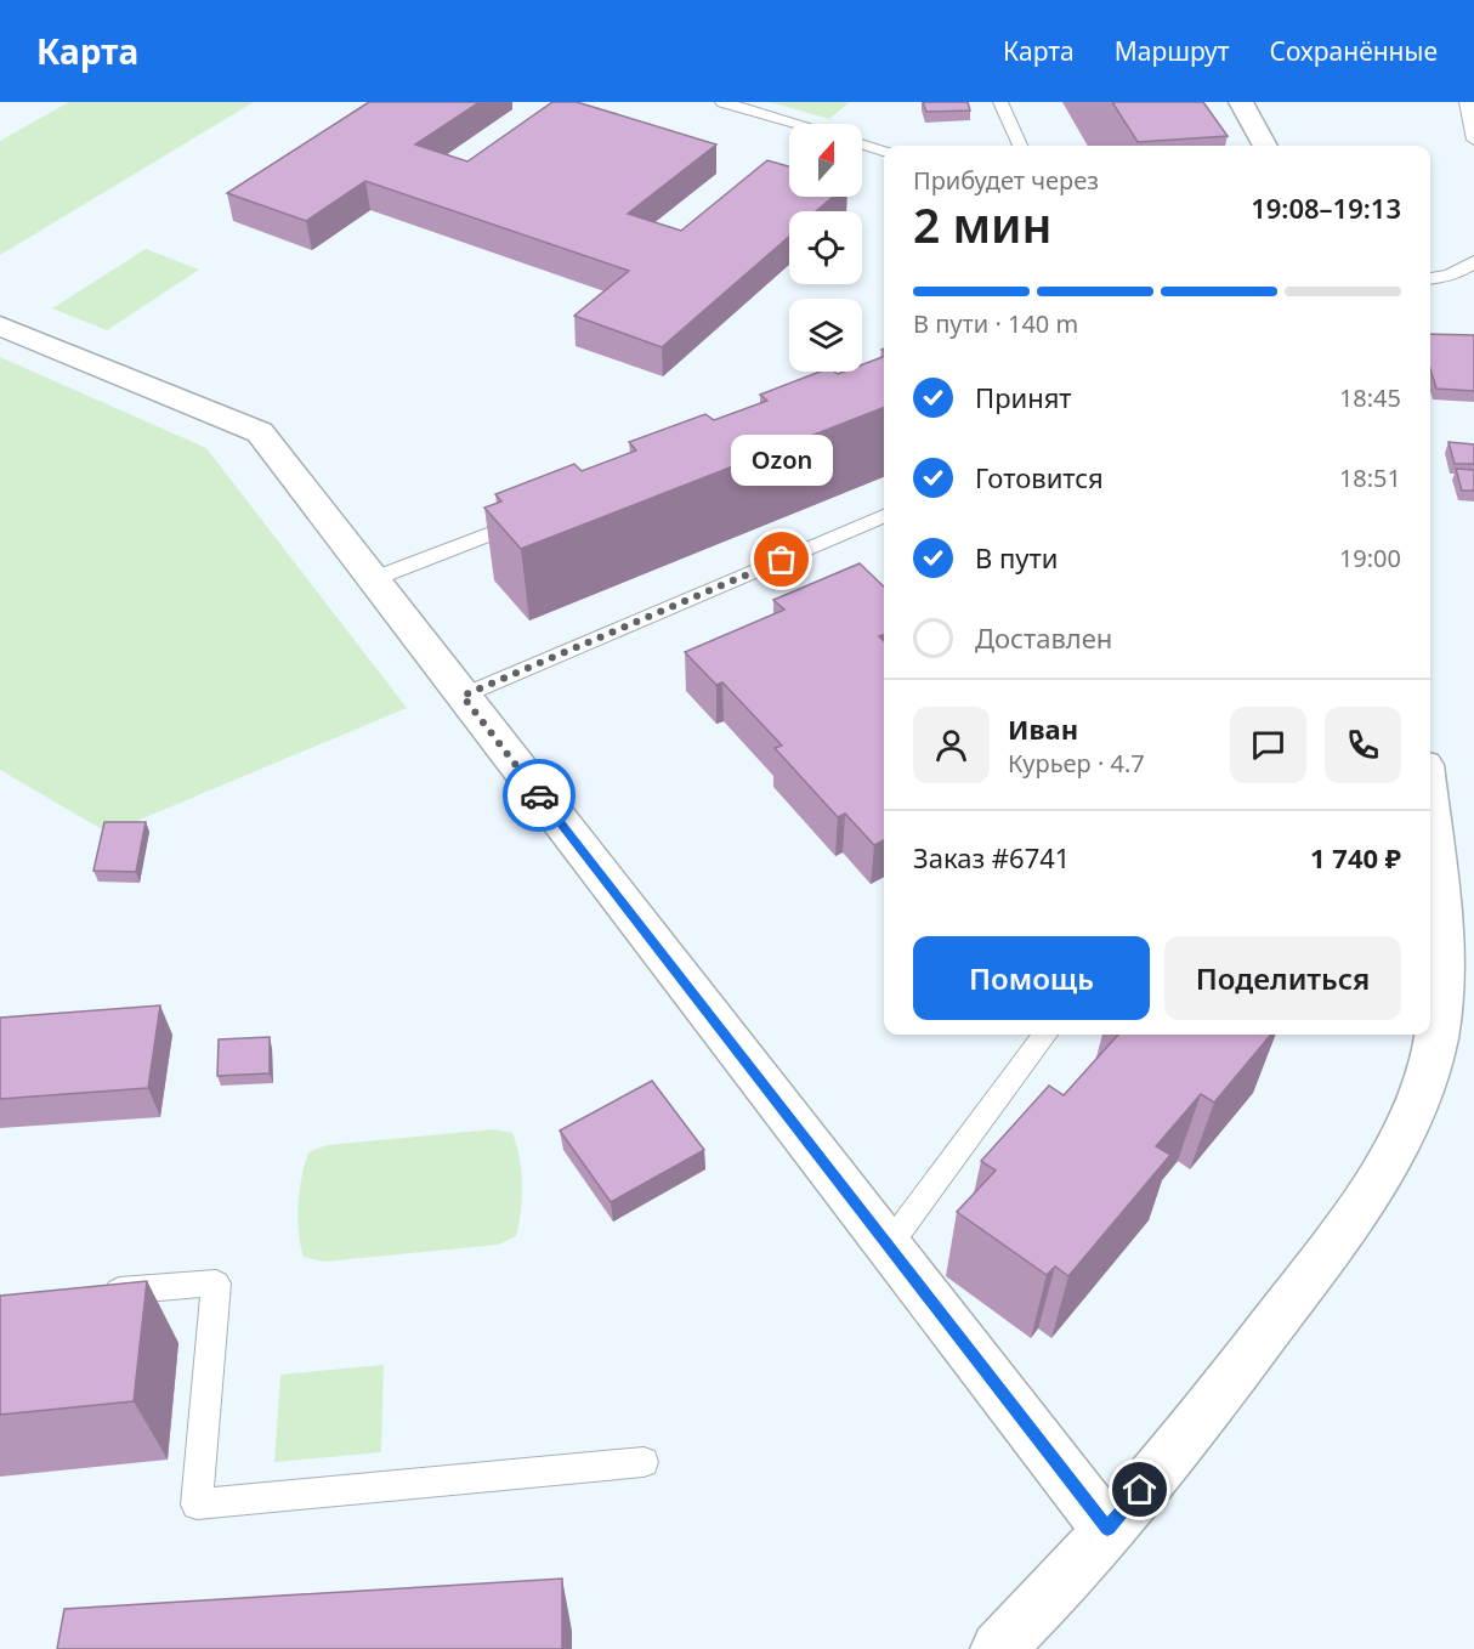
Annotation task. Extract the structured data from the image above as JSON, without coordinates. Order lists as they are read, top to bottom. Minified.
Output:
{"places":["Ozon"],"north":"top","page":{"header":"Карта","nav":["Карта","Маршрут","Сохранённые"],"heading":["2 мин","Прибудет через","19:08–19:13"],"panel":["Иван","Курьер · 4.7","Заказ #6741","1 740 ₽"],"bar":"В пути · 140 m","list":[["Принят","18:45"],["Готовится","18:51"],["В пути","19:00"],"Доставлен"],"bubble":"Ozon","buttons":["Помощь","Поделиться"]}}
